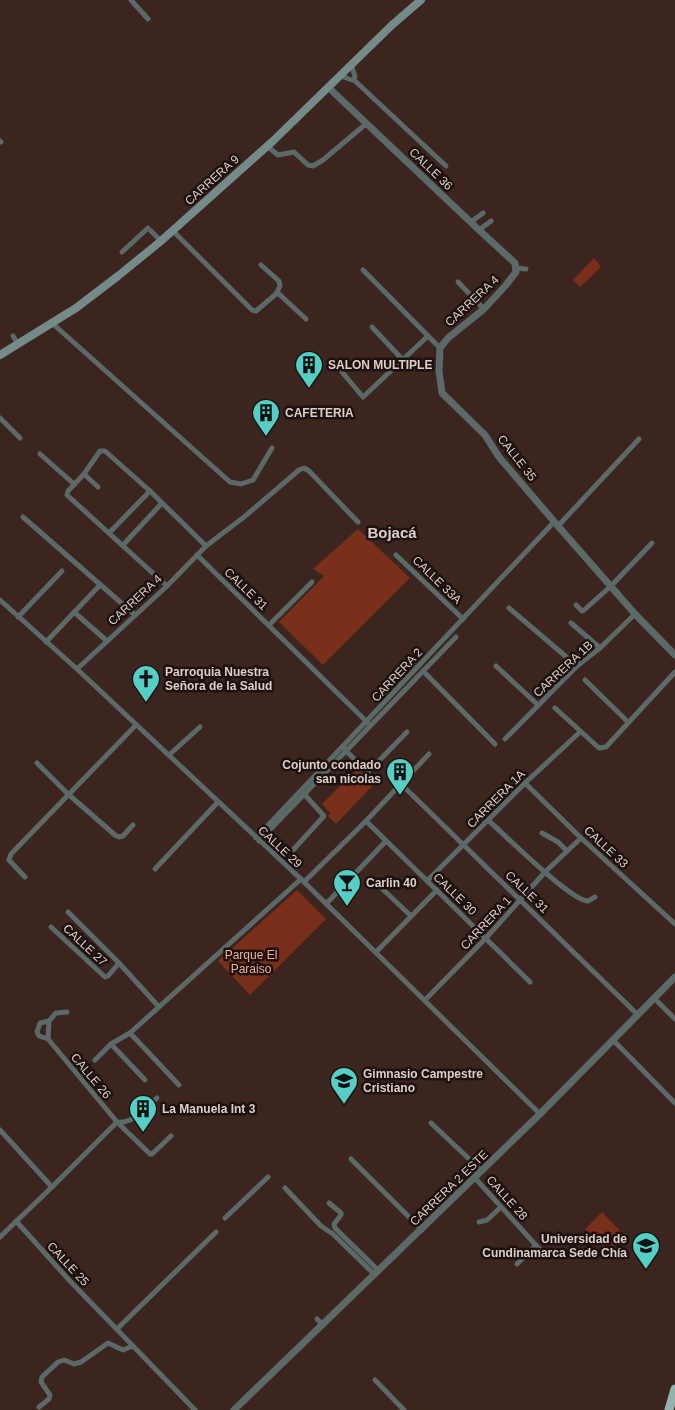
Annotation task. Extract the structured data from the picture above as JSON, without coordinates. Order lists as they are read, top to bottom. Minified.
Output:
{"streets":{"main road":["CARRERA 9"],"street":["CALLE 36","CARRERA 4","CALLE 35","CALLE 33A","CALLE 31","CARRERA 1B","CARRERA 2","CARRERA 1A","CALLE 29","CALLE 33","CALLE 30","CARRERA 1","CALLE 27","CALLE 26","CARRERA 2 ESTE","CALLE 28","CALLE 25"]},"crossings":[["CALLE 36","CARRERA 9"],["CALLE 36","CARRERA 4"],["CARRERA 4","CALLE 35"],["CARRERA 4","CALLE 31"],["CARRERA 4","CALLE 29"],["CALLE 35","CARRERA 1B"],["CALLE 35","CARRERA 2"],["CALLE 33A","CARRERA 2"],["CALLE 31","CARRERA 2"],["CALLE 31","CARRERA 1A"],["CALLE 31","CARRERA 1"],["CALLE 31","CARRERA 2 ESTE"],["CARRERA 1A","CALLE 33"],["CARRERA 1A","CALLE 30"],["CALLE 29","CARRERA 1"],["CALLE 29","CARRERA 2 ESTE"],["CALLE 33","CARRERA 1"],["CALLE 30","CARRERA 1"],["CARRERA 2 ESTE","CALLE 28"]],"districts":["Bojacá"],"parks":["Parque El Paraiso"],"places":{"building":["SALON MULTIPLE","CAFETERIA","Cojunto condado san nicolas","La Manuela Int 3"],"church":["Parroquia Nuestra Señora de la Salud"],"bar":["Carlin 40"],"school or university":["Gimnasio Campestre Cristiano","Universidad de Cundinamarca Sede Chía"]}}
